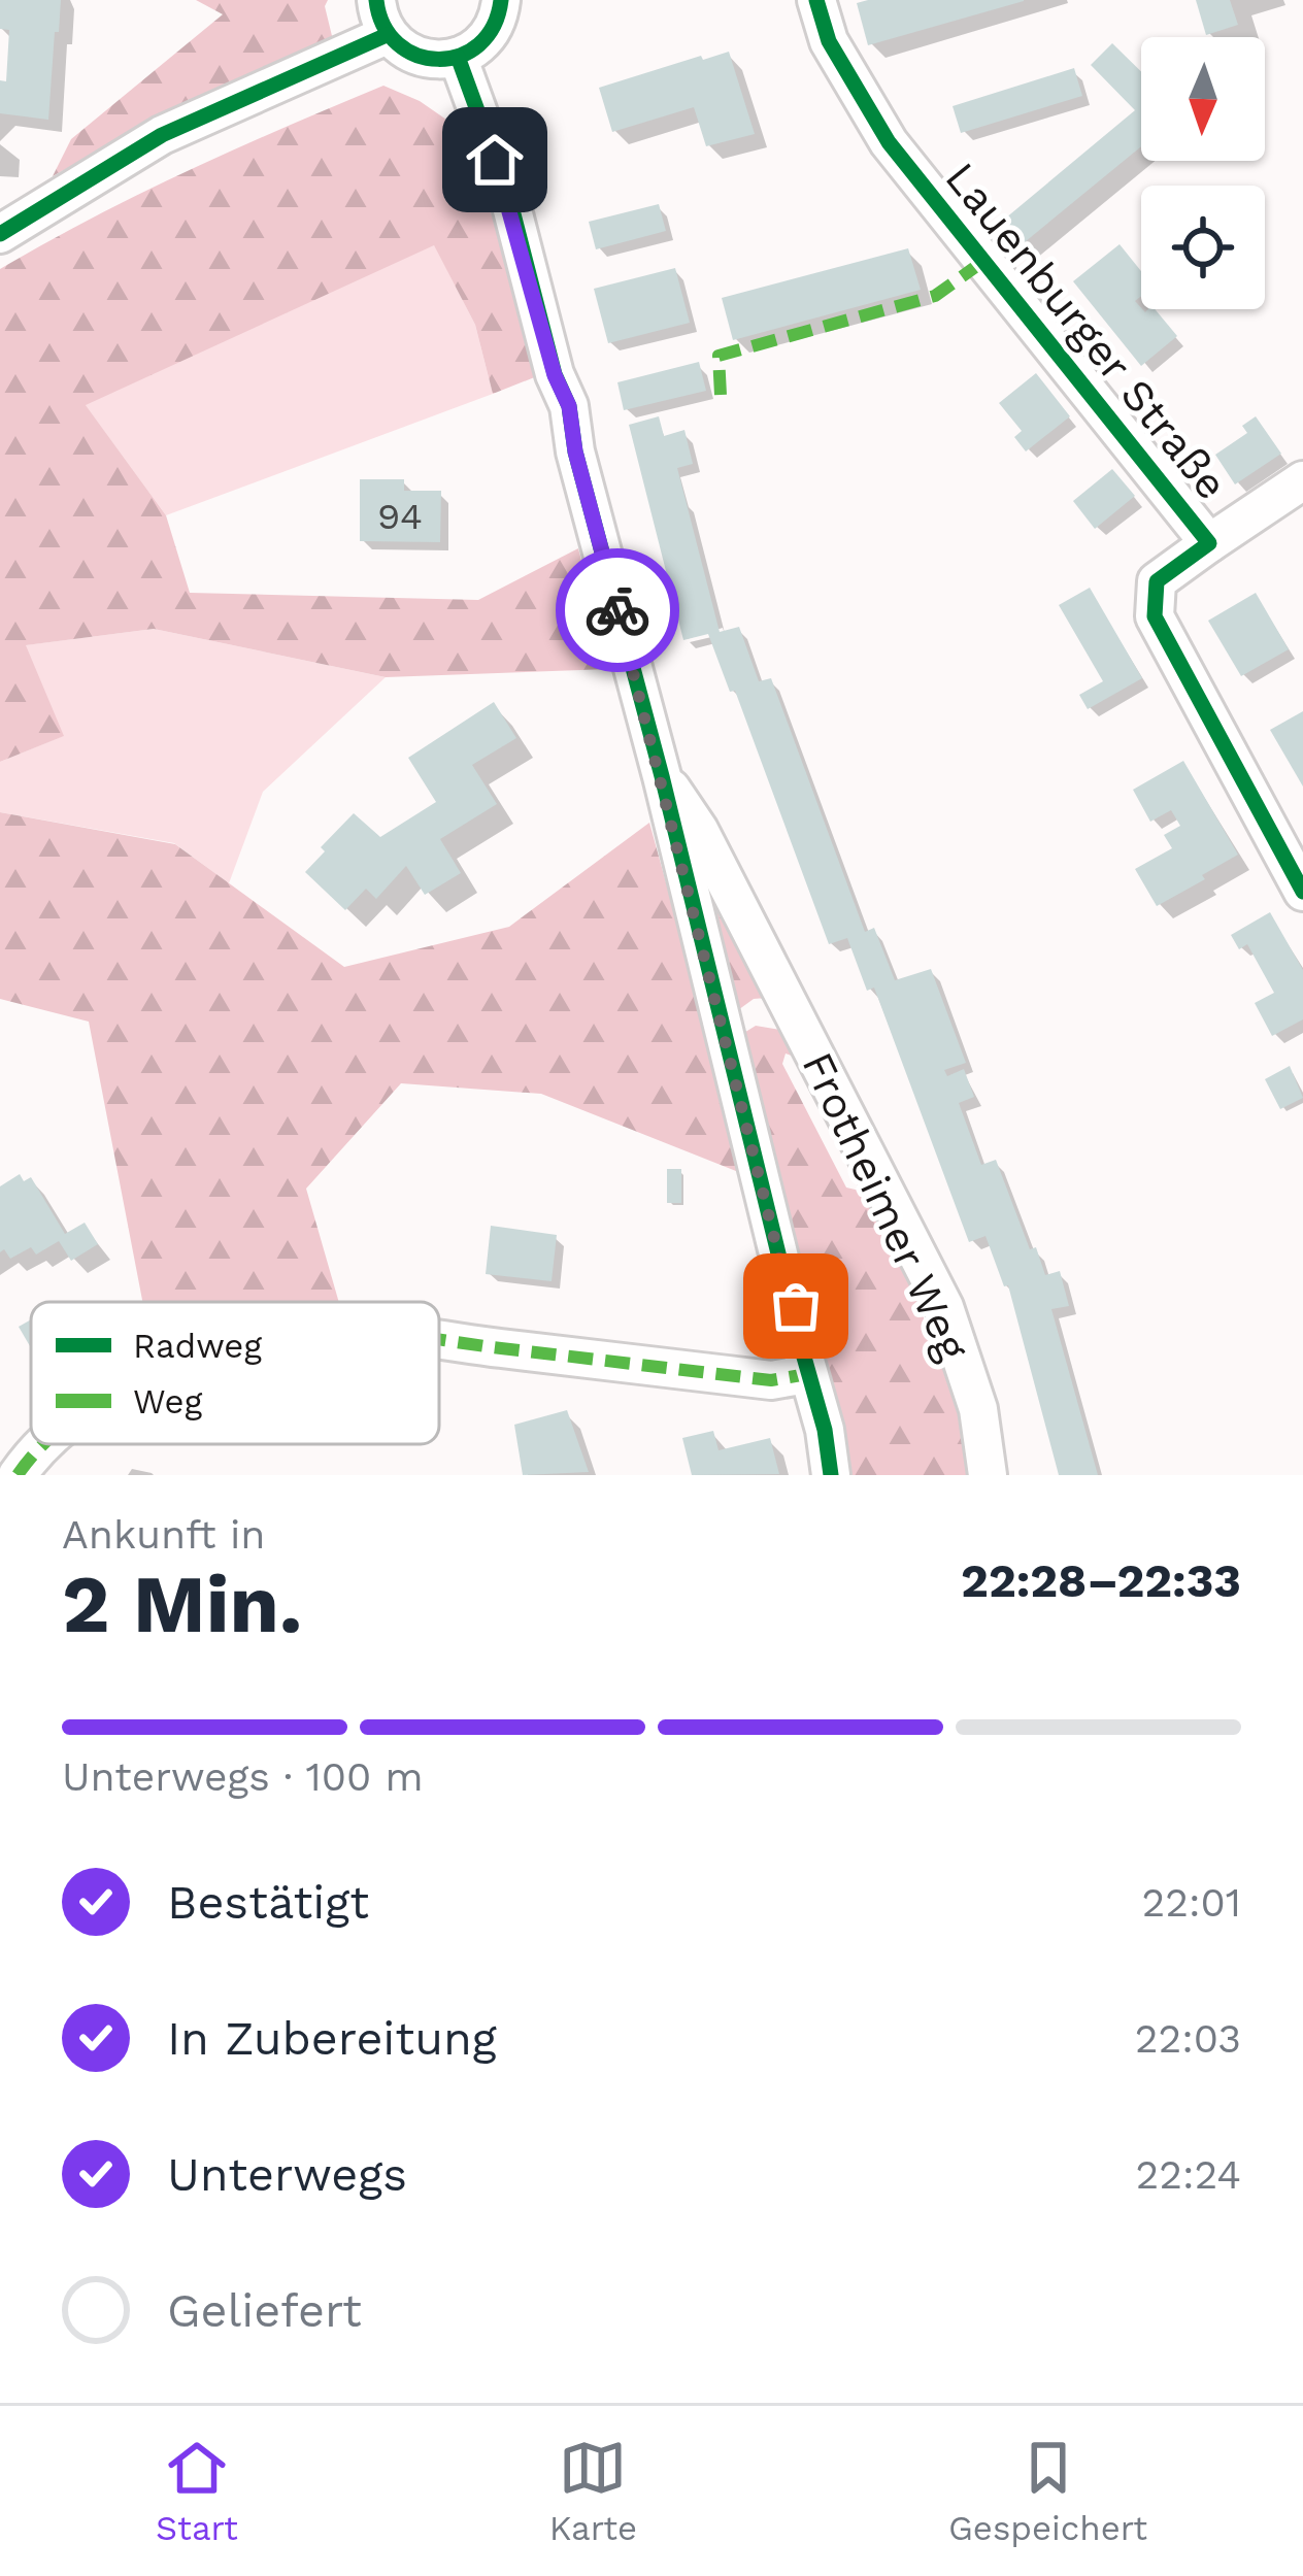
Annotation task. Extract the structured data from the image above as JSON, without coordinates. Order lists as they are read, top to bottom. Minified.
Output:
{"streets":{"street":["Lauenburger Straße","Frotheimer Weg"]},"house_numbers":["94"],"legend":["Radweg","Weg"],"north":"bottom","page":{"heading":["2 Min.","Ankunft in","22:28–22:33"],"bar":"Unterwegs · 100 m","list":[["Bestätigt","22:01"],["In Zubereitung","22:03"],["Unterwegs","22:24"],"Geliefert"],"tabs":["Start","Karte","Gespeichert"]}}
